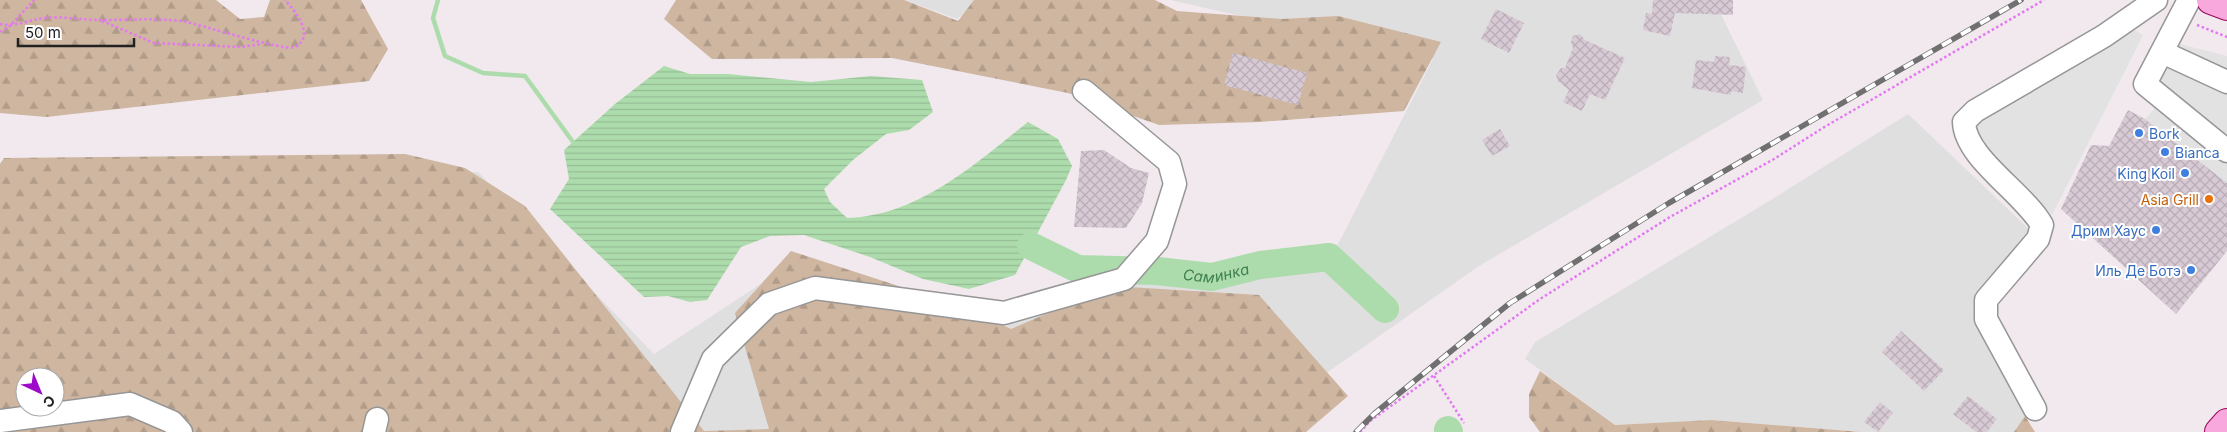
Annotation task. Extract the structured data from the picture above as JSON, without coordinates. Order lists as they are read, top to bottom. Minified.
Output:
{"water":["Саминка"],"places":["Bork","Bianca","King Koil","Asia Grill","Дрим Хаус","Иль Де Ботэ"],"scale_bar":"50 m","north":"bottom right"}
